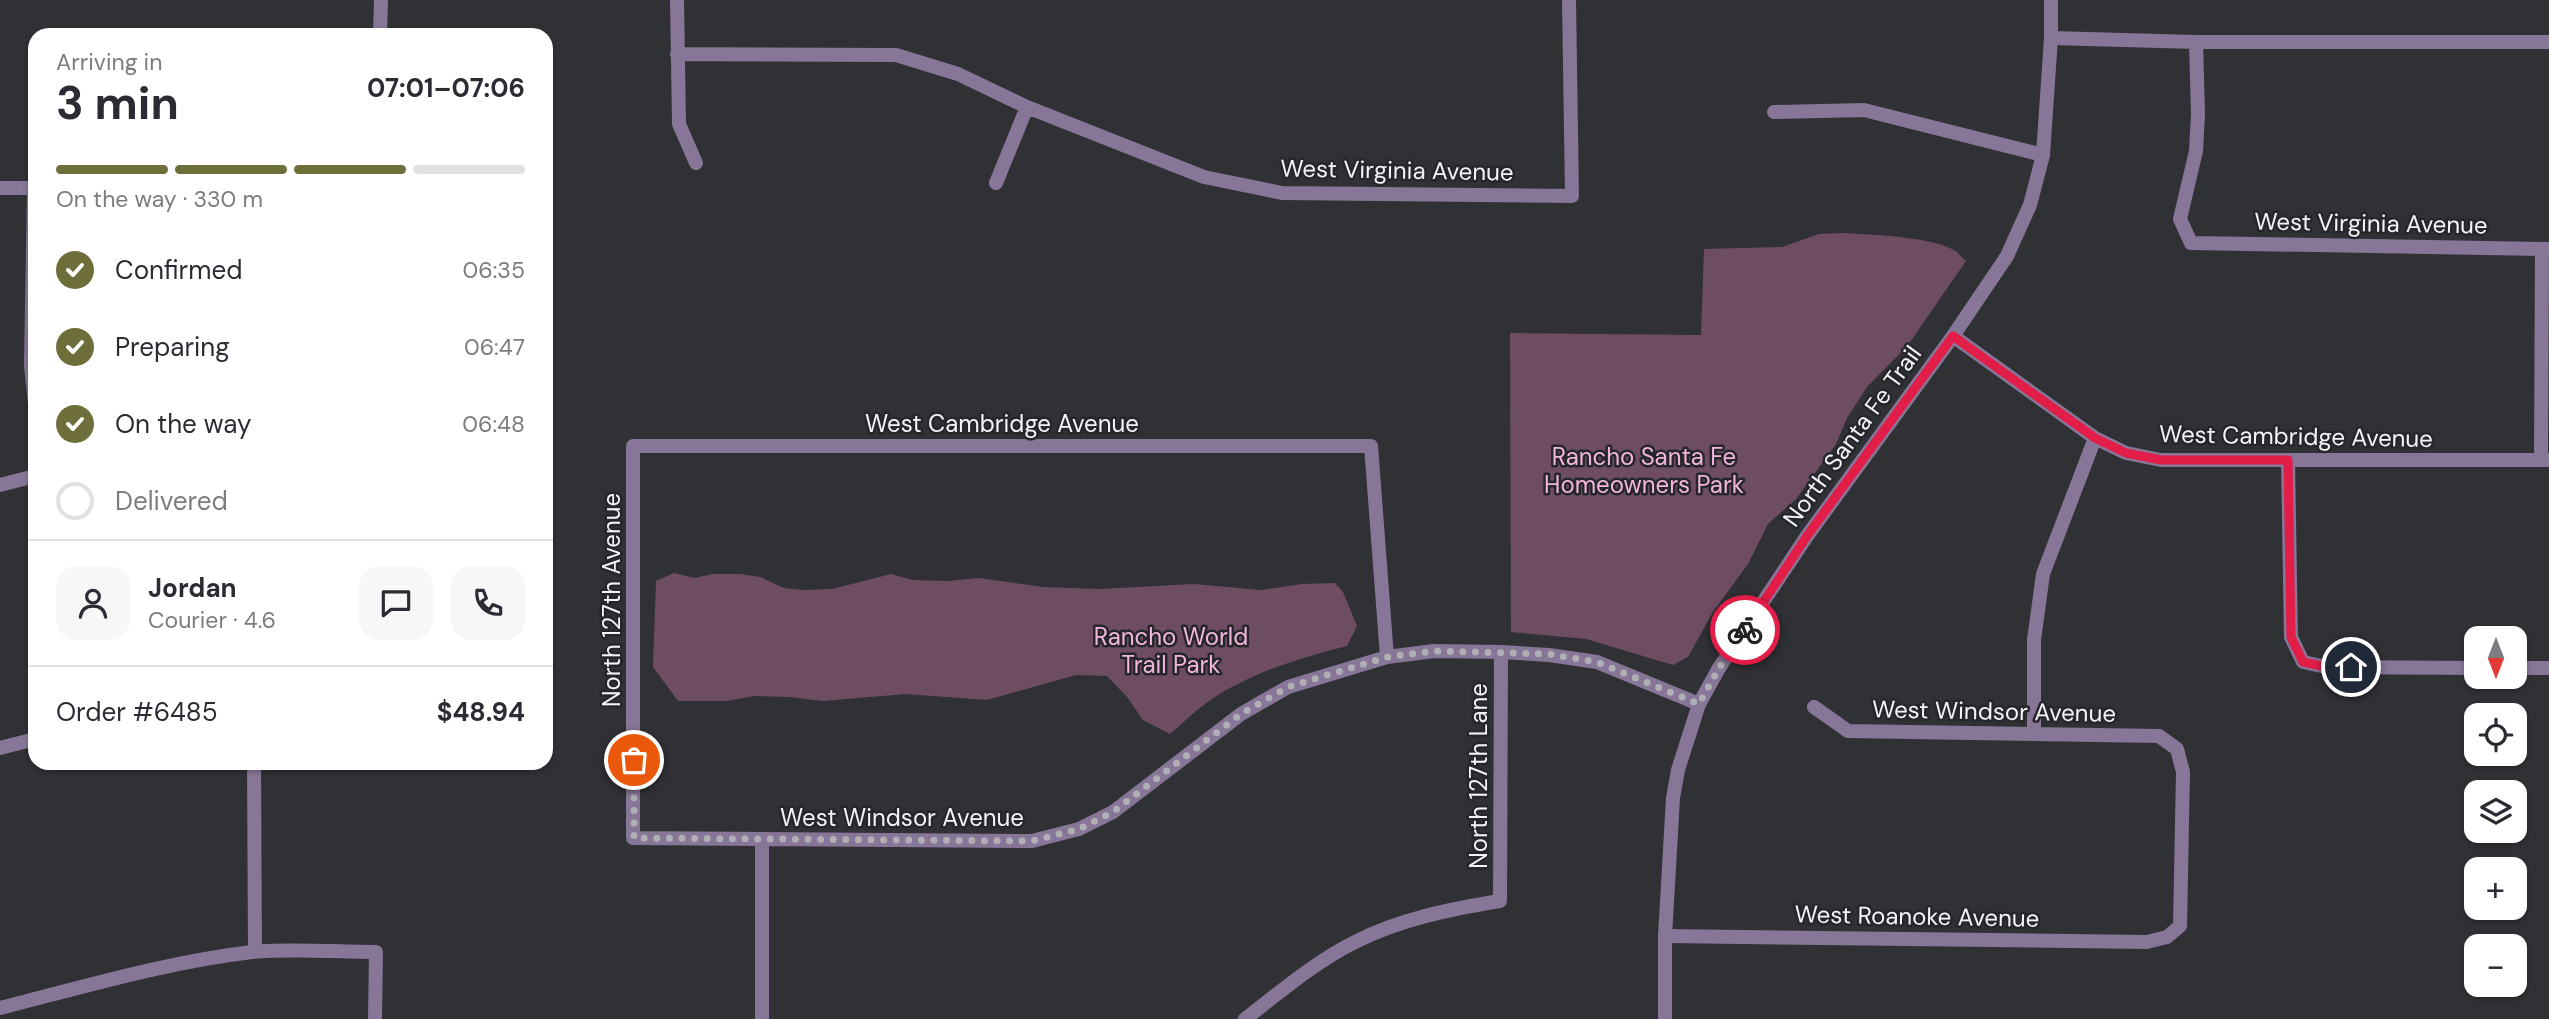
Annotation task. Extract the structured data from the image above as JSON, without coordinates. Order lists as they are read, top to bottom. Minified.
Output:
{"streets":{"street":["West Virginia Avenue","West Cambridge Avenue","North Santa Fe Trail","North 127th Avenue","West Windsor Avenue","North 127th Lane","West Roanoke Avenue"]},"crossings":[["West Cambridge Avenue","North Santa Fe Trail"],["West Cambridge Avenue","North 127th Avenue"],["West Cambridge Avenue","West Windsor Avenue"],["North Santa Fe Trail","West Windsor Avenue"],["North Santa Fe Trail","West Roanoke Avenue"],["North 127th Avenue","West Windsor Avenue"],["West Windsor Avenue","North 127th Lane"],["West Windsor Avenue","West Roanoke Avenue"]],"parks":["Rancho Santa Fe Homeowners Park","Rancho World Trail Park"],"north":"bottom","page":{"heading":["3 min","Arriving in","07:01–07:06"],"panel":["Jordan","Courier · 4.6","Order #6485","$48.94"],"bar":"On the way · 330 m","list":[["Confirmed","06:35"],["Preparing","06:47"],["On the way","06:48"],"Delivered"],"map_buttons":["+","−"]}}
